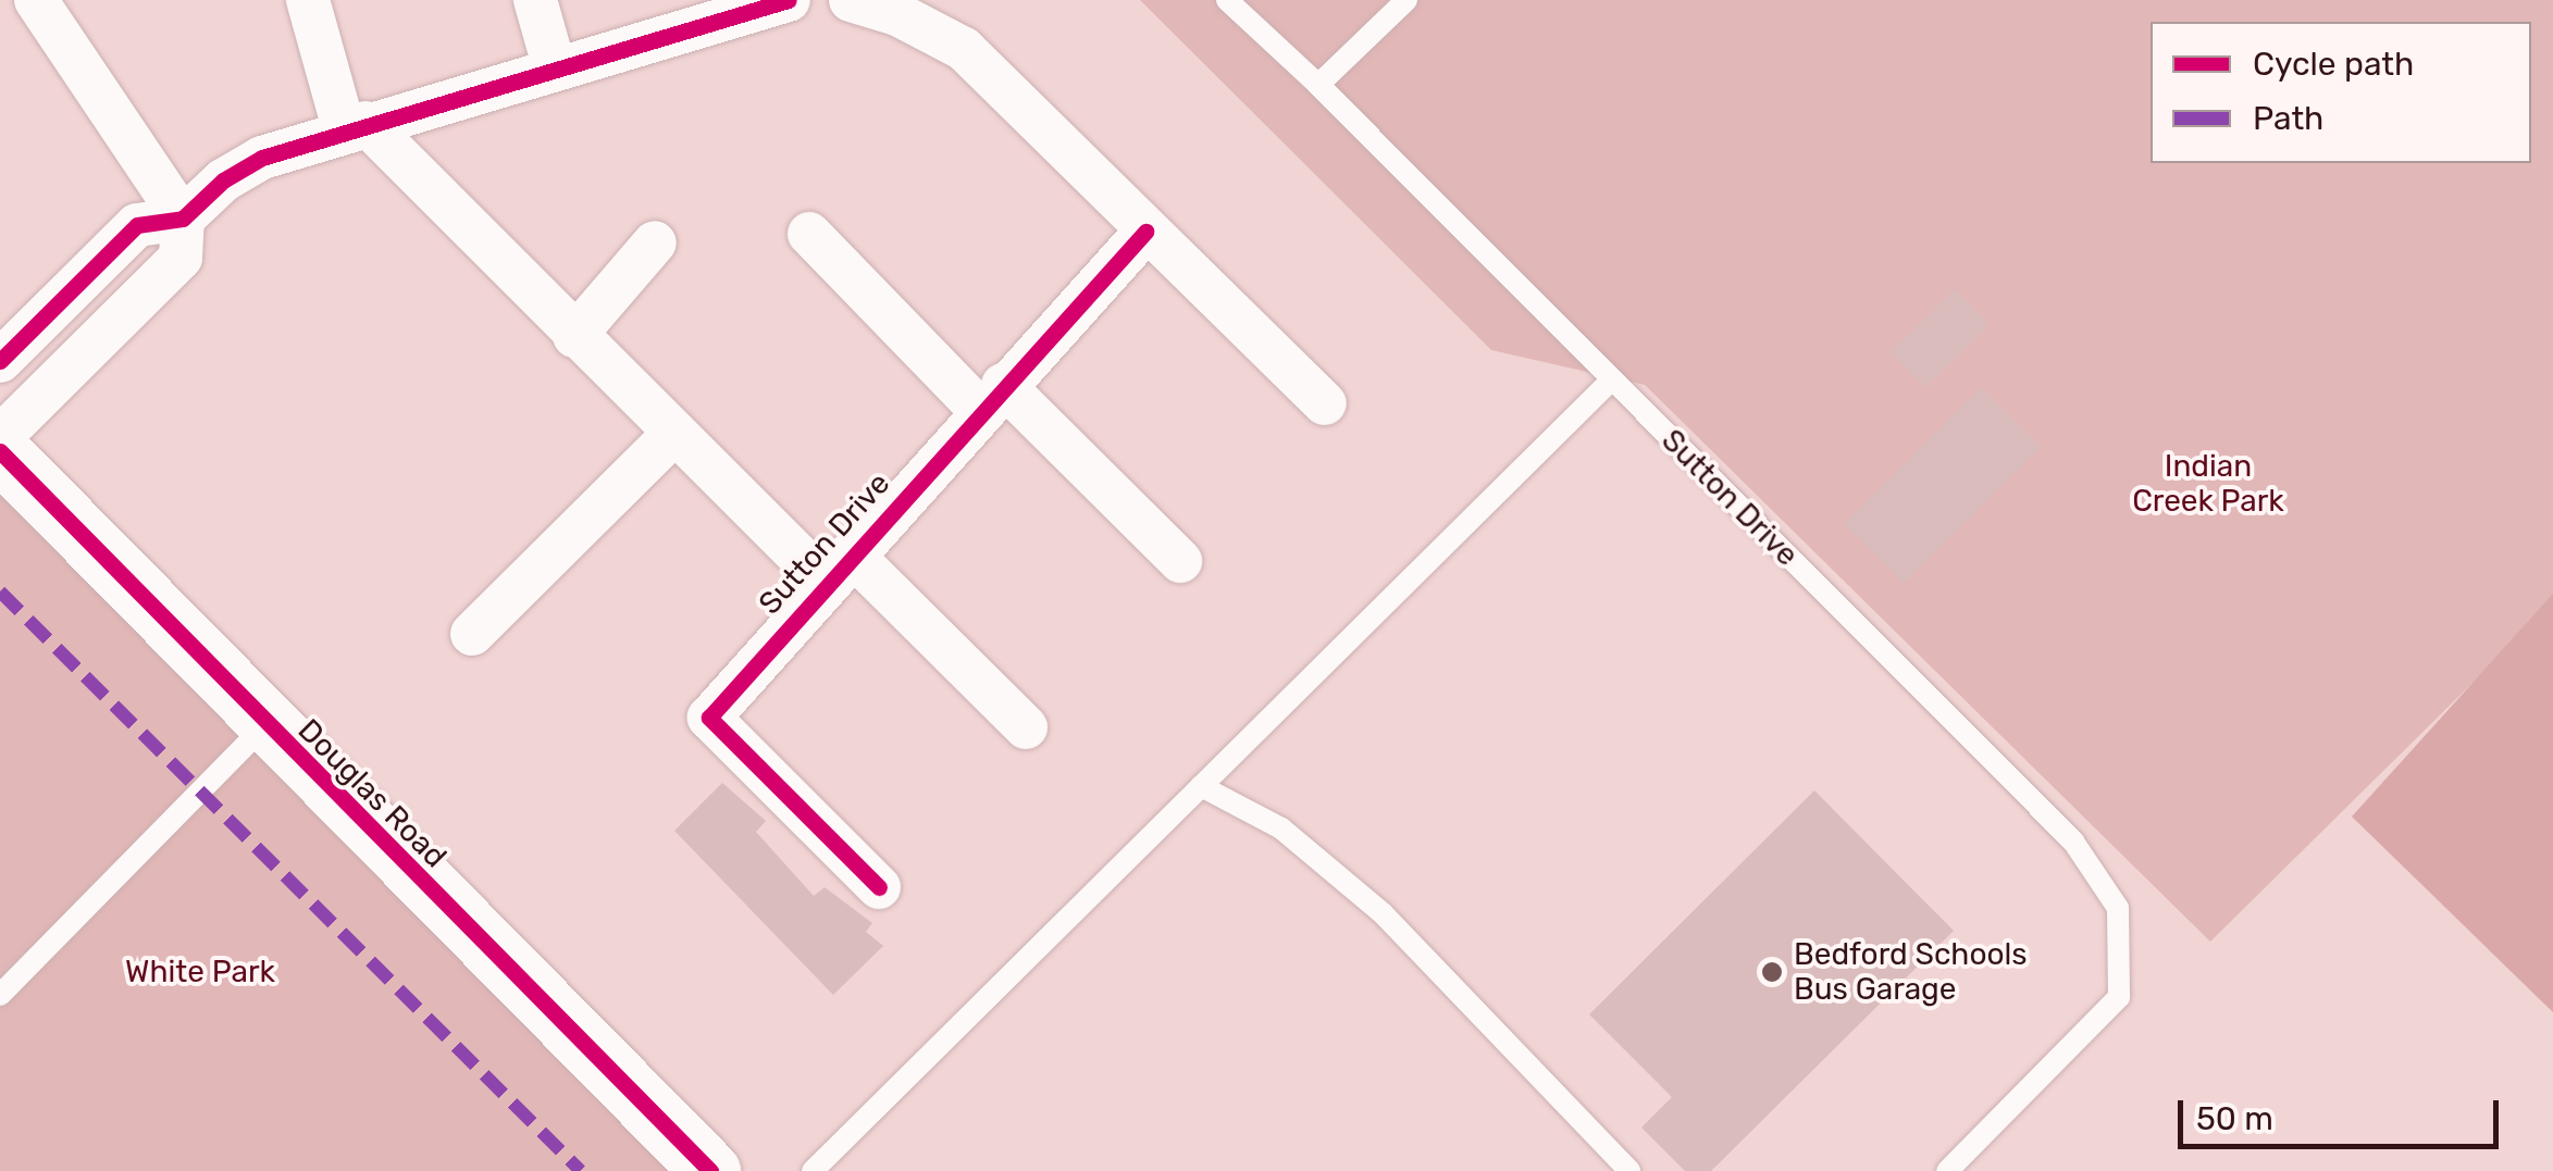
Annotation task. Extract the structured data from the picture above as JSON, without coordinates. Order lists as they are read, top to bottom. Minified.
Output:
{"streets":{"street":["Sutton Drive","Douglas Road"]},"parks":["Indian Creek Park","White Park"],"places":["Bedford Schools Bus Garage"],"legend":["Cycle path","Path"],"scale_bar":"50 m"}
